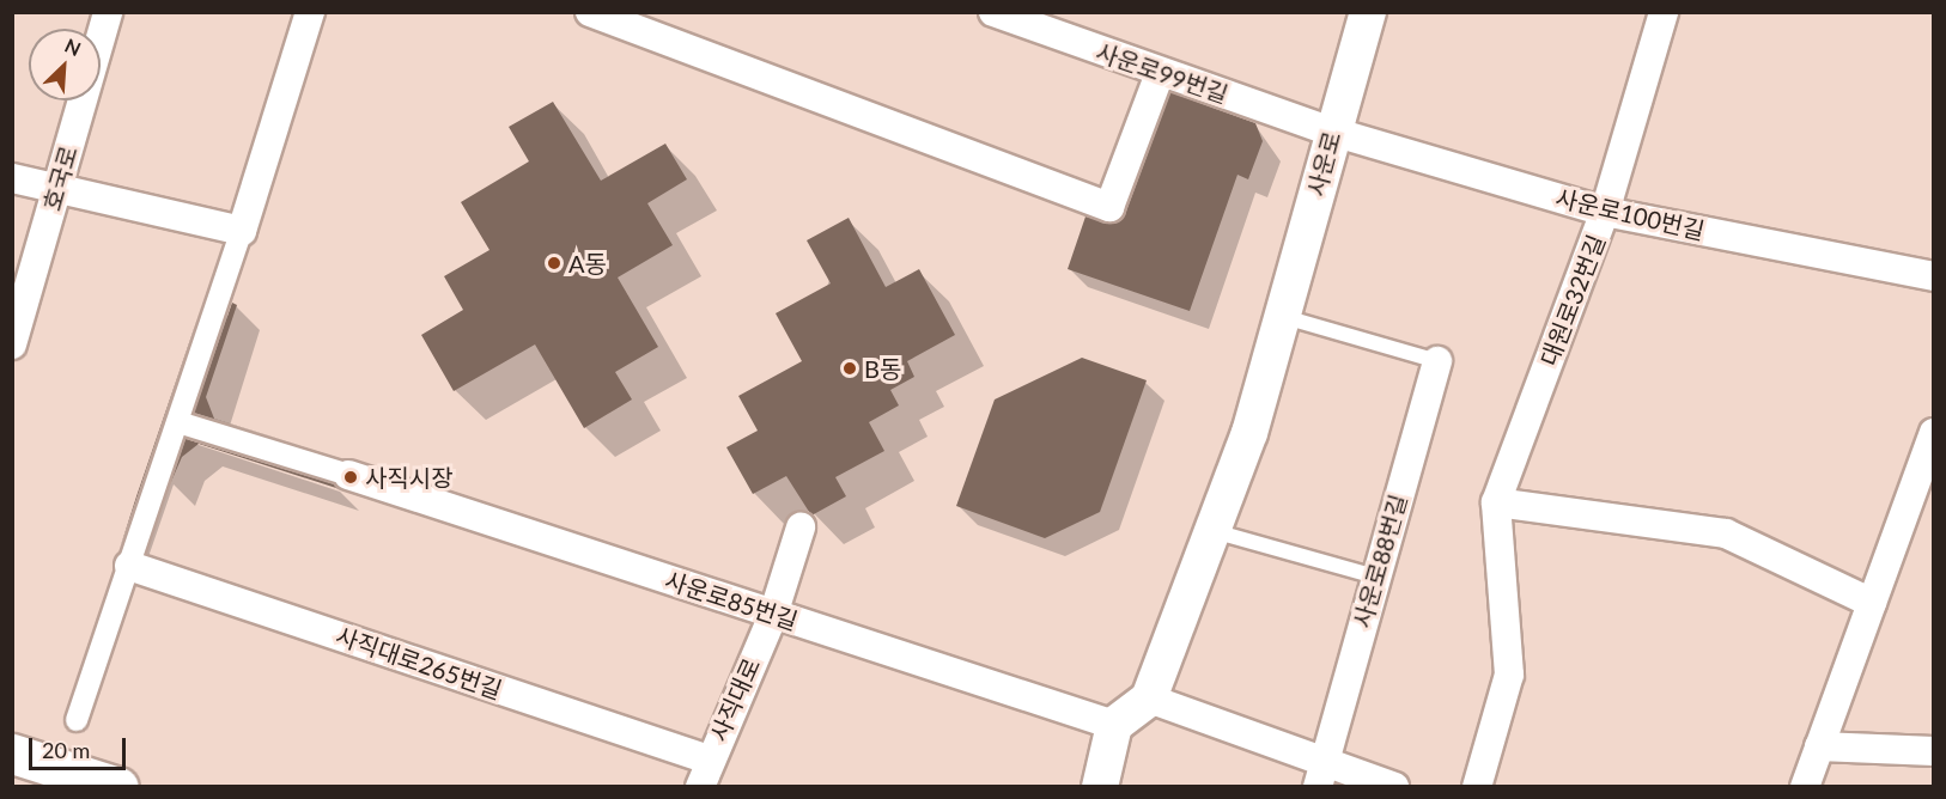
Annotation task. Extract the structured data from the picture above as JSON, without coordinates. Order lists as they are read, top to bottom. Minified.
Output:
{"streets":{"street":["사운로99번길","사운로","호국로","사운로100번길","대원로32번길","사운로88번길","사운로85번길","사직대로265번길","사직대로"]},"crossings":[["사운로99번길","사운로"],["사운로99번길","사운로100번길"],["사운로","사운로100번길"],["사운로100번길","대원로32번길"],["사운로85번길","사직대로"],["사직대로265번길","사직대로"]],"places":["A동","B동","사직시장"],"scale_bar":"20 m","north":"top right"}
